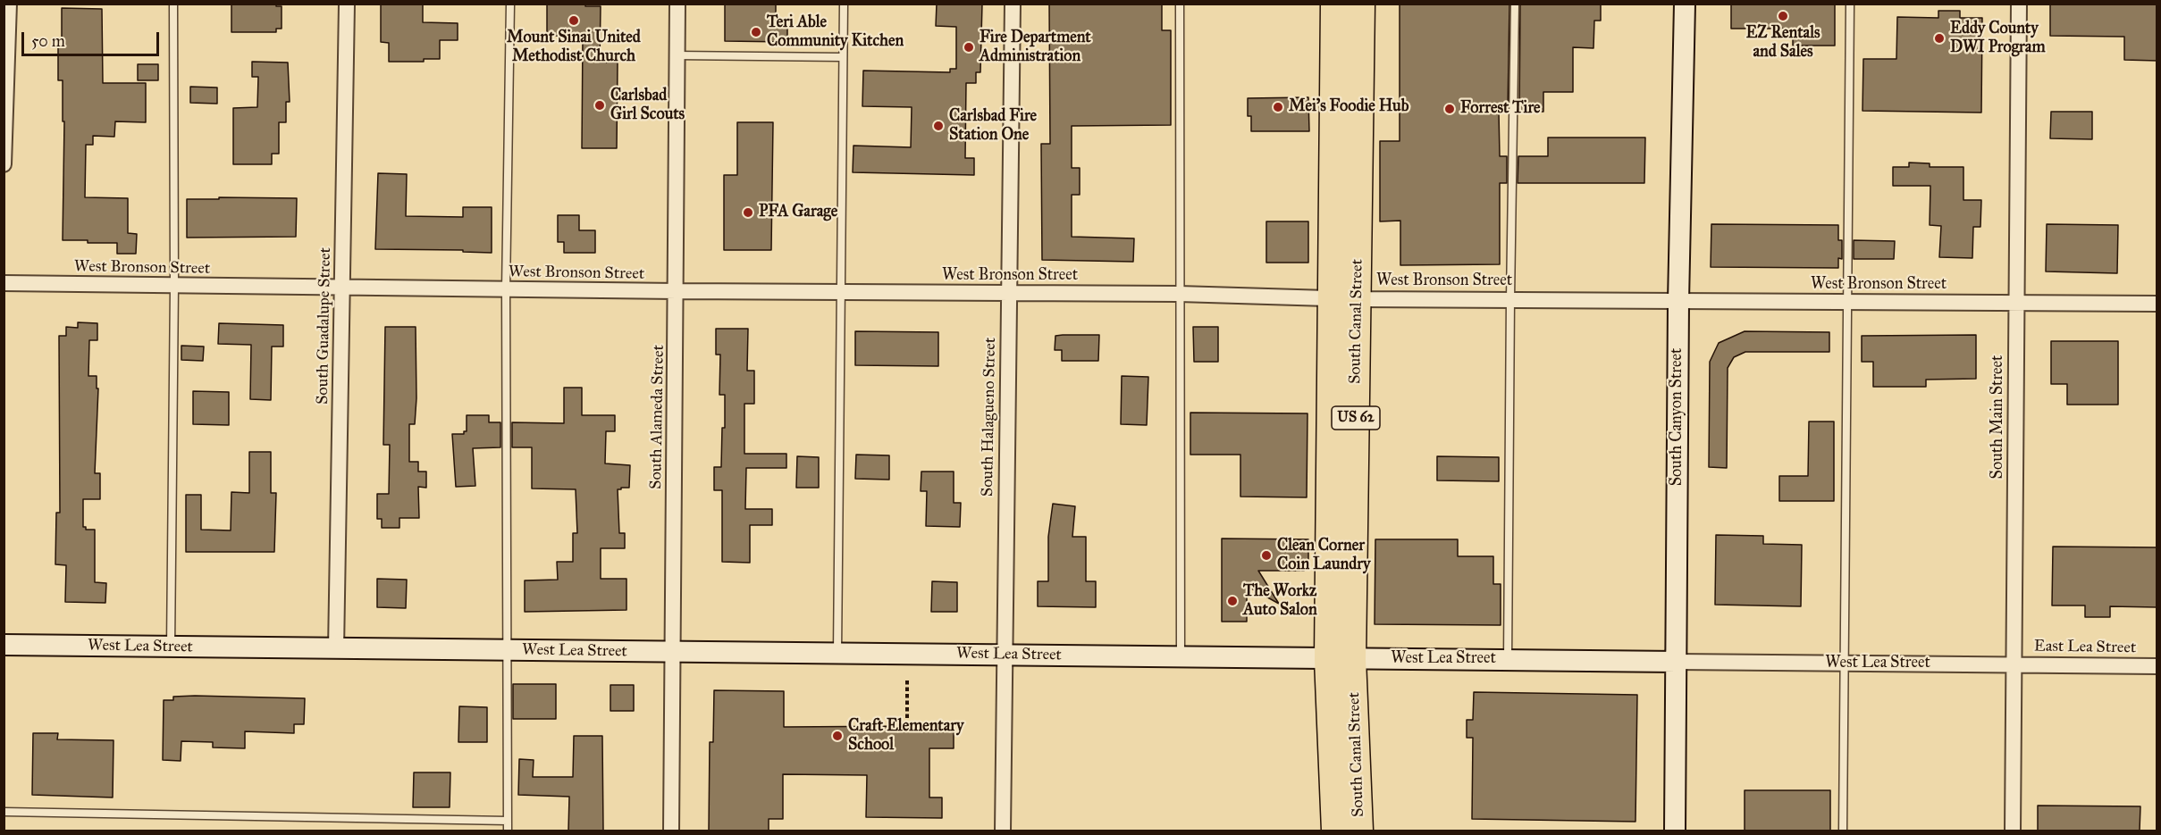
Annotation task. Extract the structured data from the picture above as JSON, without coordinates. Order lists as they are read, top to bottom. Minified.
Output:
{"streets":{"highway":["South Canal Street","US 62"],"main road":["South Canyon Street","West Lea Street"],"street":["West Bronson Street","South Guadalupe Street","South Alameda Street","South Halagueno Street","South Main Street","East Lea Street"]},"crossings":[["West Bronson Street","South Canal Street"],["West Bronson Street","South Guadalupe Street"],["West Bronson Street","South Alameda Street"],["West Bronson Street","South Halagueno Street"],["West Bronson Street","South Canyon Street"],["West Bronson Street","South Main Street"],["South Canal Street","West Lea Street"],["South Guadalupe Street","West Lea Street"],["South Alameda Street","West Lea Street"],["South Halagueno Street","West Lea Street"],["South Canyon Street","West Lea Street"],["South Main Street","West Lea Street"],["South Main Street","East Lea Street"],["West Lea Street","East Lea Street"]],"places":["EZ Rentals and Sales","Mount Sinai United Methodist Church","Teri Able Community Kitchen","Eddy County DWI Program","Fire Department Administration","Carlsbad Girl Scouts","Mei's Foodie Hub","Forrest Tire","Carlsbad Fire Station One","PFA Garage","Clean Corner Coin Laundry","The Workz Auto Salon","Craft Elementary School"],"scale_bar":"50 m"}
